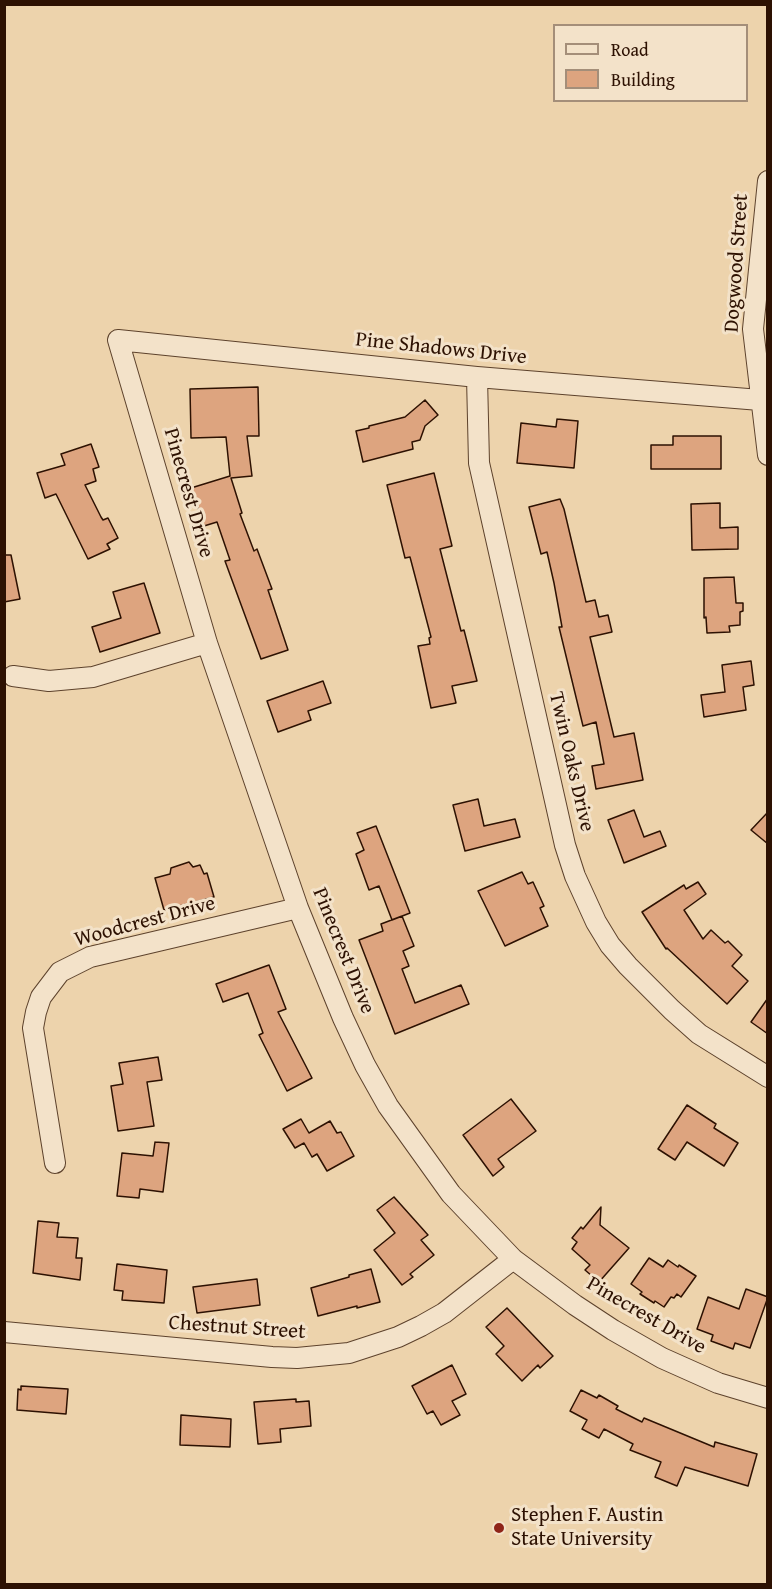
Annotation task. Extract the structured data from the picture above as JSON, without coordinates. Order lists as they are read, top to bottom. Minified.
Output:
{"streets":{"street":["Dogwood Street","Pine Shadows Drive","Pinecrest Drive","Twin Oaks Drive","Woodcrest Drive","Chestnut Street"]},"crossings":[["Dogwood Street","Pine Shadows Drive"],["Pine Shadows Drive","Pinecrest Drive"],["Pine Shadows Drive","Twin Oaks Drive"],["Pinecrest Drive","Woodcrest Drive"],["Pinecrest Drive","Chestnut Street"]],"places":["Stephen F. Austin State University"],"legend":["Road","Building"]}
